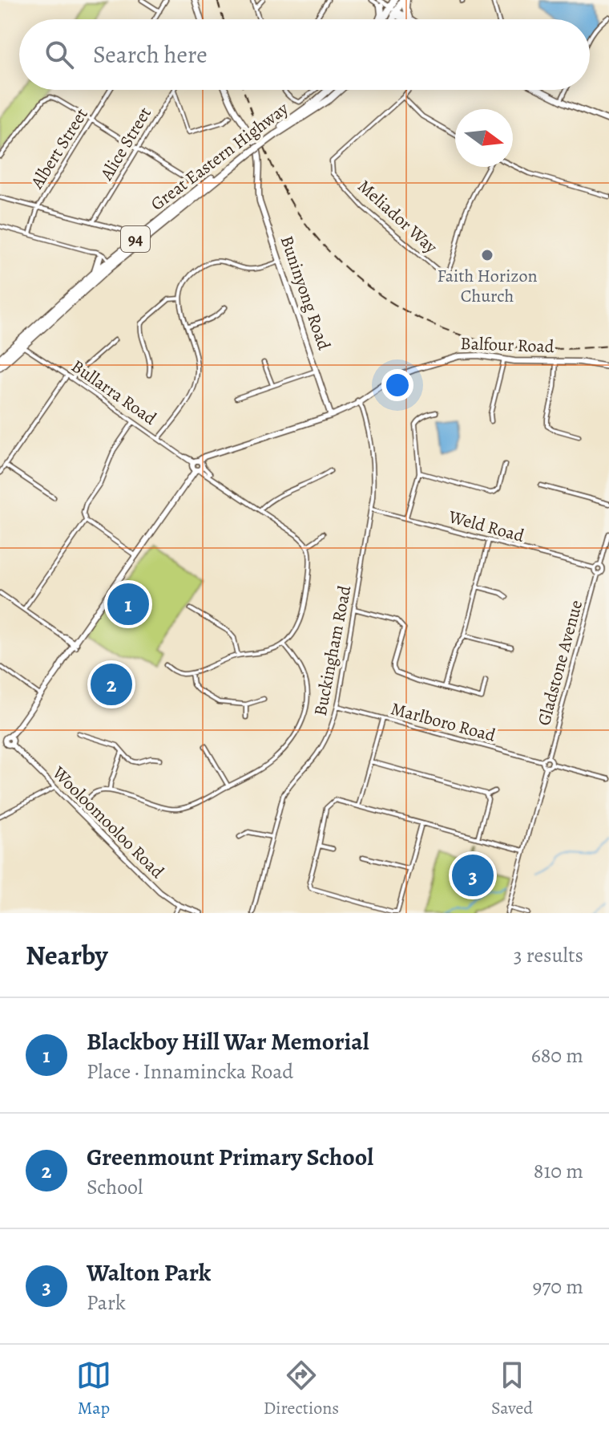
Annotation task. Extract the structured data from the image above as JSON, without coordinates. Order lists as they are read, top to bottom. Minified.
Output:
{"streets":{"highway":["Great Eastern Highway","94"],"main road":["Buninyong Road","Balfour Road"],"street":["Alice Street","Albert Street","Meliador Way","Bullarra Road","Weld Road","Buckingham Road","Gladstone Avenue","Marlboro Road","Wooloomooloo Road"]},"crossings":[["Great Eastern Highway","Bullarra Road"],["Buninyong Road","Balfour Road"],["Balfour Road","Bullarra Road"],["Balfour Road","Buckingham Road"],["Weld Road","Buckingham Road"],["Weld Road","Gladstone Avenue"],["Buckingham Road","Marlboro Road"],["Gladstone Avenue","Marlboro Road"]],"places":["Faith Horizon Church"],"north":"right","page":{"search":"Search here","pins":["1","2","3"],"heading":["Nearby","3 results"],"list":[{"mark":"1","name":"Blackboy Hill War Memorial","note":"Place · Innamincka Road","value":"680 m"},{"mark":"2","name":"Greenmount Primary School","note":"School","value":"810 m"},{"mark":"3","name":"Walton Park","note":"Park","value":"970 m"}],"nav":["Map","Directions","Saved"]}}
